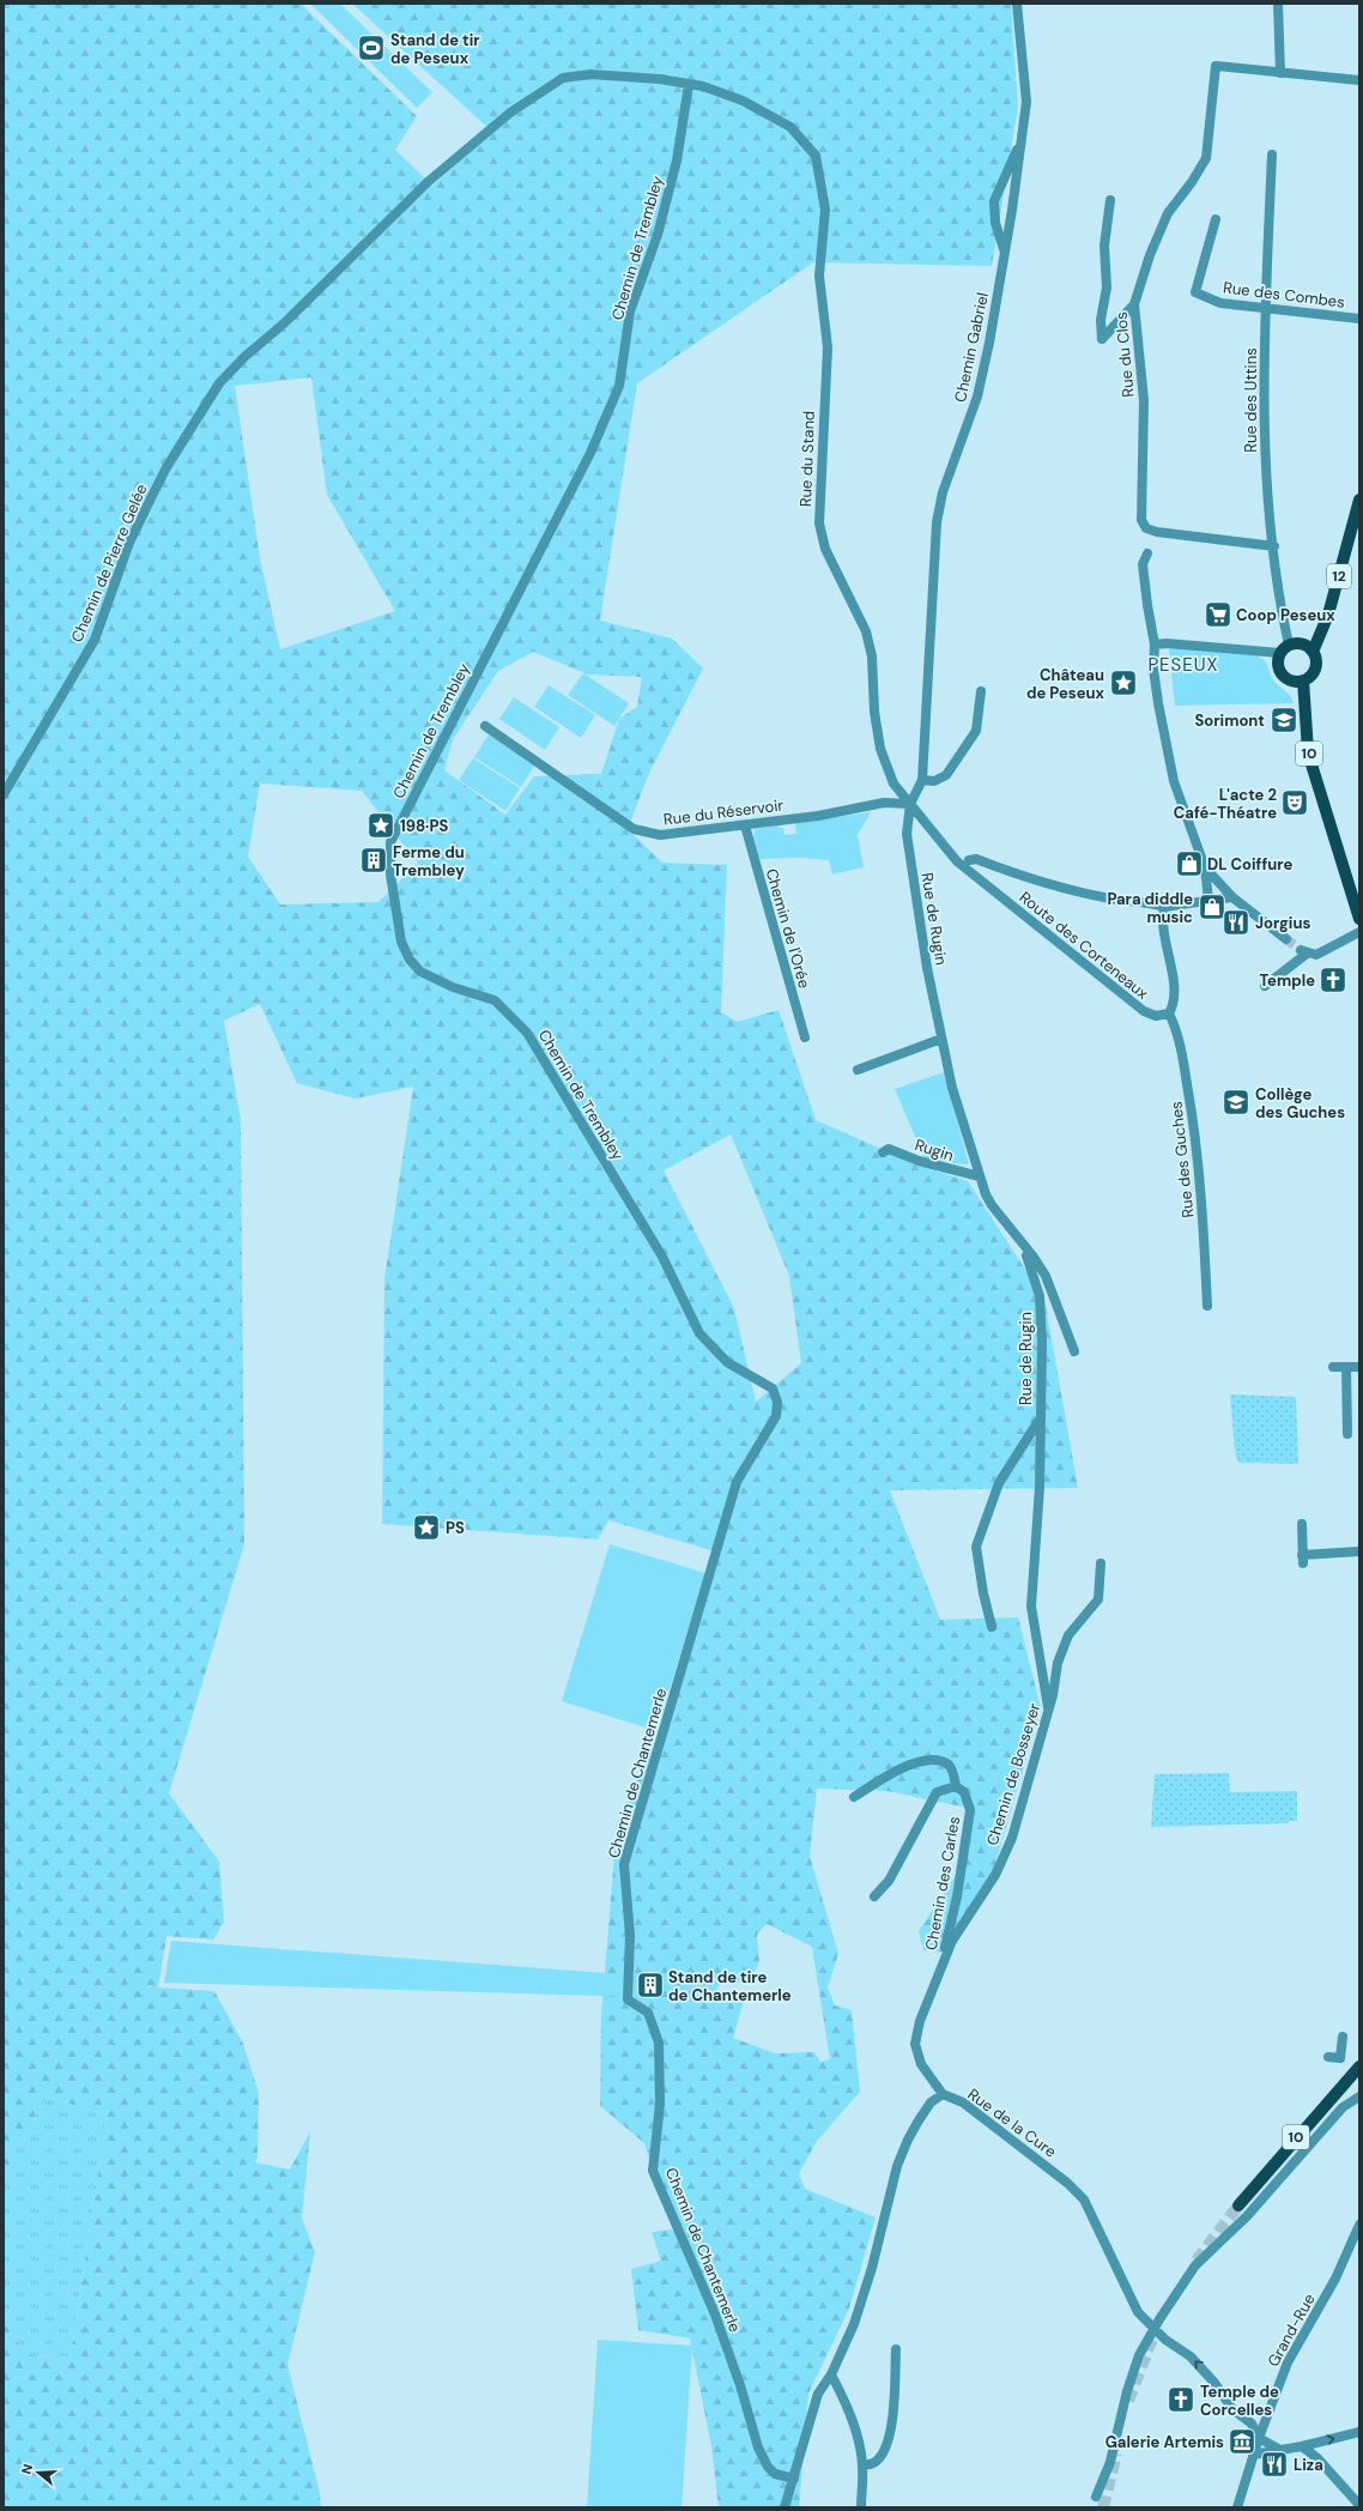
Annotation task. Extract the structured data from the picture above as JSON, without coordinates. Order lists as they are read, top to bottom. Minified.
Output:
{"streets":{"main road":["12","10"],"street":["Chemin de Trembley","Rue des Combes","Chemin Gabriel","Rue du Clos","Rue des Uttins","Rue du Stand","Chemin de Pierre Gelée","Rue du Réservoir","Rue de Rugin","Chemin de l'Orée","Route des Corteneaux","Rugin","Rue des Guches","Chemin de Chantemerle","Chemin de Bosseyer","Chemin des Carles","Rue de la Cure","Grand-Rue"]},"crossings":[["Chemin de Trembley","Rue du Stand"],["Chemin de Trembley","Chemin de Pierre Gelée"],["Chemin de Trembley","Chemin de Chantemerle"],["Rue des Combes","Rue des Uttins"],["Chemin Gabriel","Rue du Stand"],["Chemin Gabriel","Rue du Réservoir"],["Chemin Gabriel","Rue de Rugin"],["Chemin Gabriel","Route des Corteneaux"],["Rue du Clos","Rue des Uttins"],["Rue des Uttins","12"],["Rue des Uttins","10"],["Rue du Stand","Chemin de Pierre Gelée"],["Rue du Stand","Rue du Réservoir"],["Rue du Stand","Rue de Rugin"],["Rue du Stand","Route des Corteneaux"],["12","10"],["Rue du Réservoir","Rue de Rugin"],["Rue du Réservoir","Chemin de l'Orée"],["Rue du Réservoir","Route des Corteneaux"],["Rue de Rugin","Route des Corteneaux"],["Rue de Rugin","Rugin"],["Route des Corteneaux","Rue des Guches"],["Chemin de Chantemerle","Rue de la Cure"],["Chemin de Bosseyer","Chemin des Carles"],["Chemin de Bosseyer","Rue de la Cure"],["Rue de la Cure","Grand-Rue"]],"districts":["PESEUX"],"places":{"sports":["Stand de tir de Peseux"],"supermarket":["Coop Peseux"],"place":["Château de Peseux","198·PS","PS"],"school or university":["Sorimont","Collège des Guches"],"theatre":["L'acte 2 Café-Théatre"],"building":["Ferme du Trembley","Stand de tire de Chantemerle"],"shop":["DL Coiffure","Para diddle music"],"restaurant":["Jorgius","Liza"],"church":["Temple","Temple de Corcelles"],"museum":["Galerie Artemis"]},"north":"left"}
